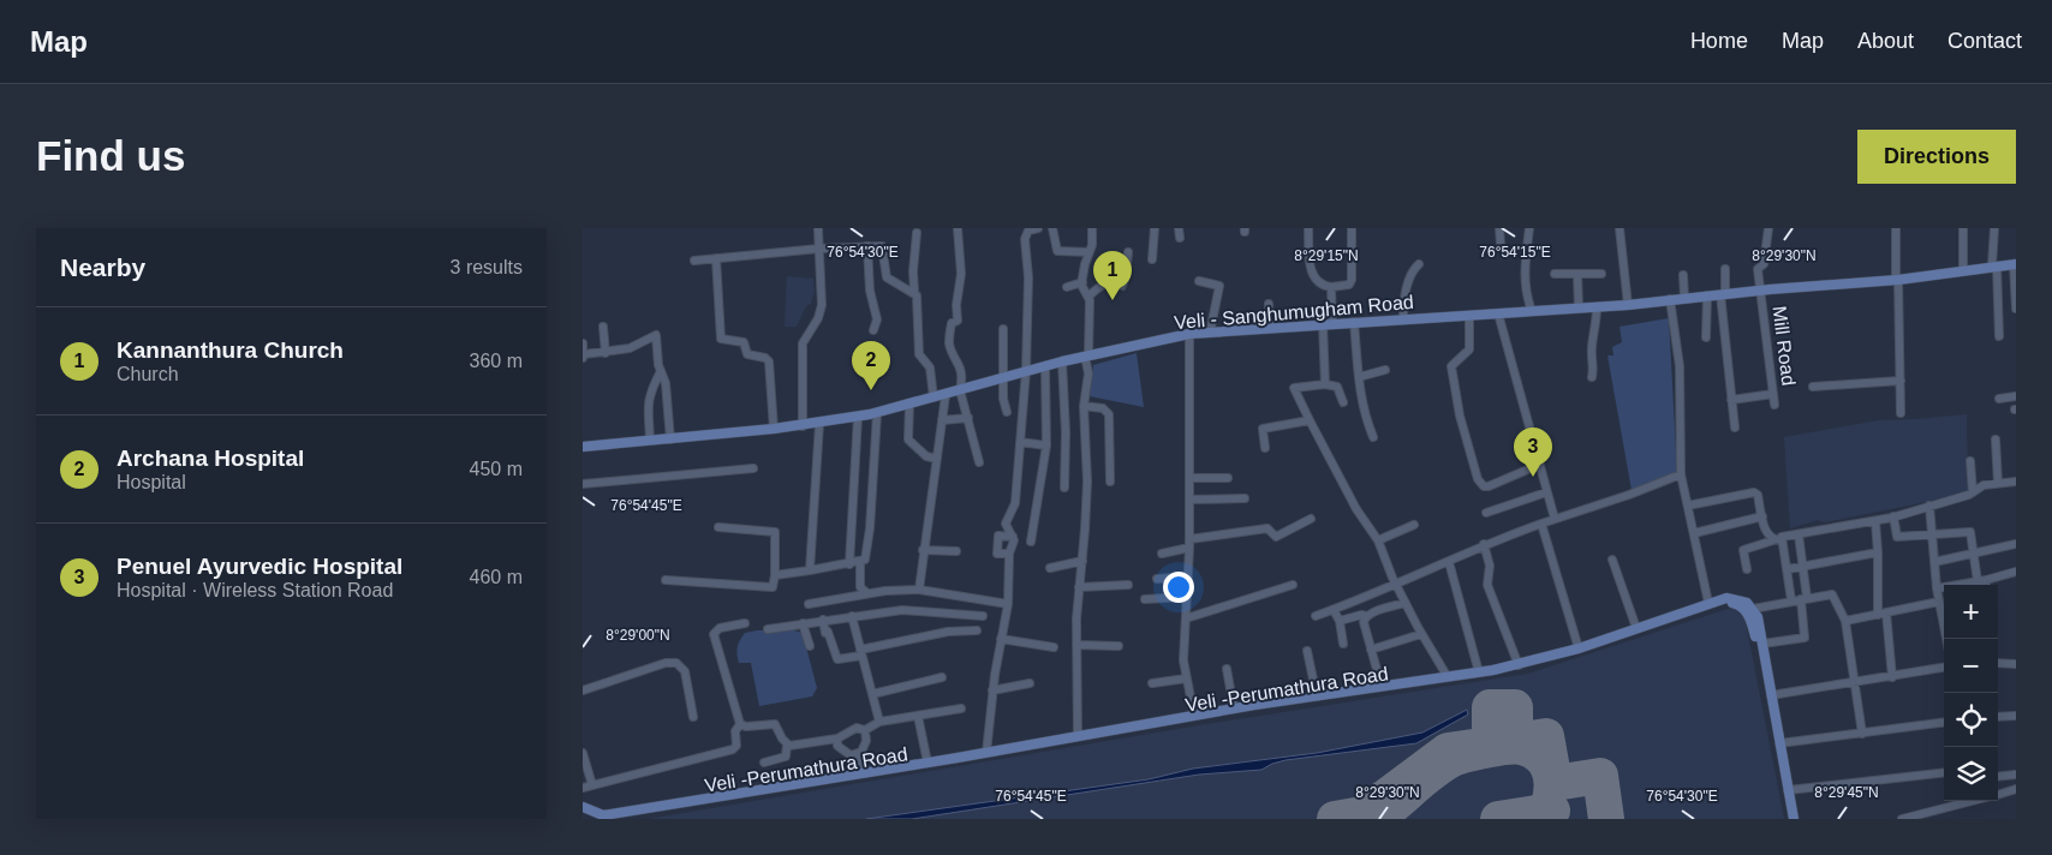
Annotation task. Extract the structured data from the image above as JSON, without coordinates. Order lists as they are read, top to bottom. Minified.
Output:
{"streets":{"main road":["Veli - Sanghumugham Road","Veli -Perumathura Road"],"street":["Mill Road"]},"crossings":[["Veli - Sanghumugham Road","Mill Road"]],"page":{"header":"Map","nav":["Home","Map","About","Contact"],"buttons":"Directions","title":"Find us","heading":["Nearby","3 results"],"pins":["1","2","3"],"list":[{"mark":"1","name":"Kannanthura Church","note":"Church","value":"360 m"},{"mark":"2","name":"Archana Hospital","note":"Hospital","value":"450 m"},{"mark":"3","name":"Penuel Ayurvedic Hospital","note":"Hospital · Wireless Station Road","value":"460 m"}],"map_buttons":["+","−"]},"coordinates":["76°54'30\"E","76°54'15\"E","8°29'15\"N","8°29'30\"N","76°54'45\"E","8°29'00\"N","8°29'45\"N"]}
